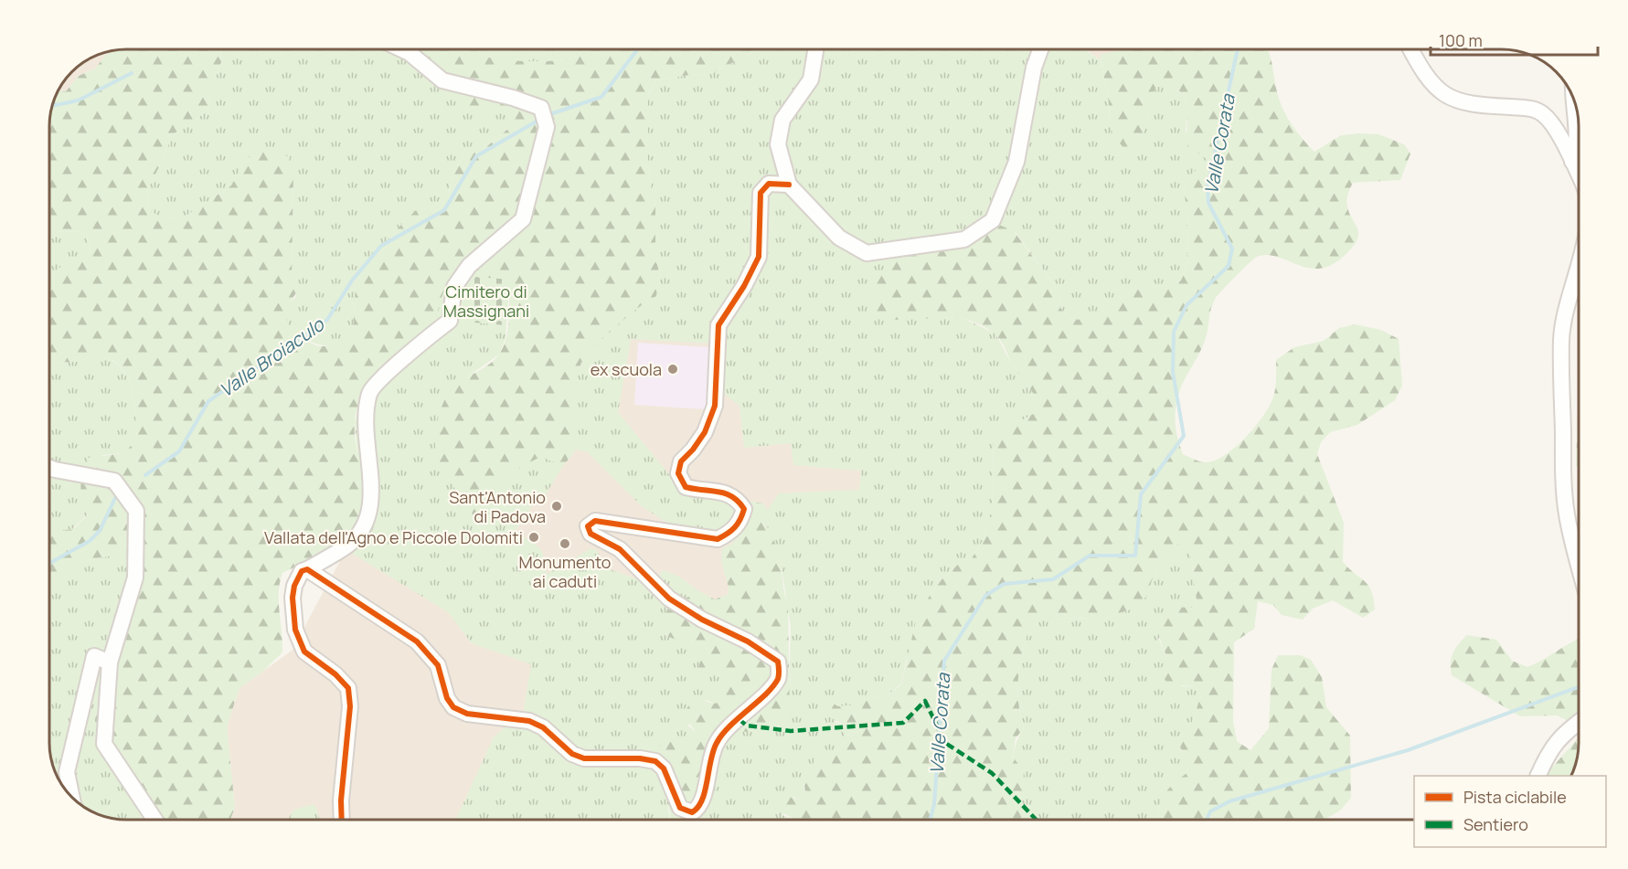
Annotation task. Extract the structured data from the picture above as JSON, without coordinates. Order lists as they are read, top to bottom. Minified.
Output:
{"water":["Valle Corata","Valle Broiaculo"],"parks":["Cimitero di Massignani"],"places":["ex scuola","Sant'Antonio di Padova","Vallata dell'Agno e Piccole Dolomiti","Monumento ai caduti"],"legend":["Pista ciclabile","Sentiero"],"scale_bar":"100 m"}
